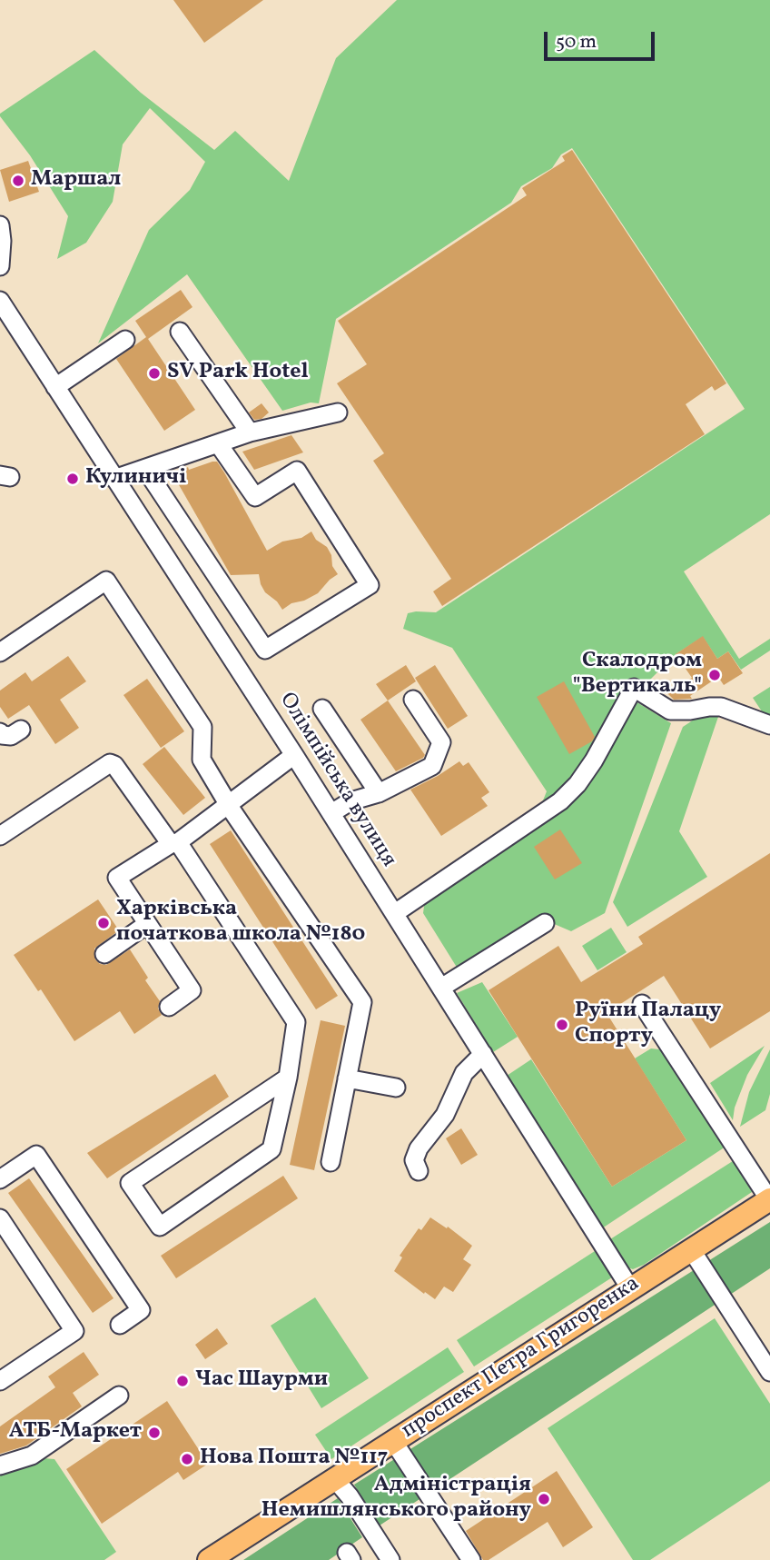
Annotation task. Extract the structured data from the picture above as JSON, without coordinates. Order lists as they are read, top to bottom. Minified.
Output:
{"streets":{"main road":["проспект Петра Григоренка"],"street":["Олімпійська вулиця"]},"crossings":[["Олімпійська вулиця","проспект Петра Григоренка"]],"places":["Маршал","SV Park Hotel","Кулиничі","Скалодром \"Вертикаль\"","Харківська початкова школа №180","Руїни Палацу Спорту","Час Шаурми","АТБ-Маркет","Нова Пошта №117","Адміністрація Немишлянського району"],"scale_bar":"50 m"}
